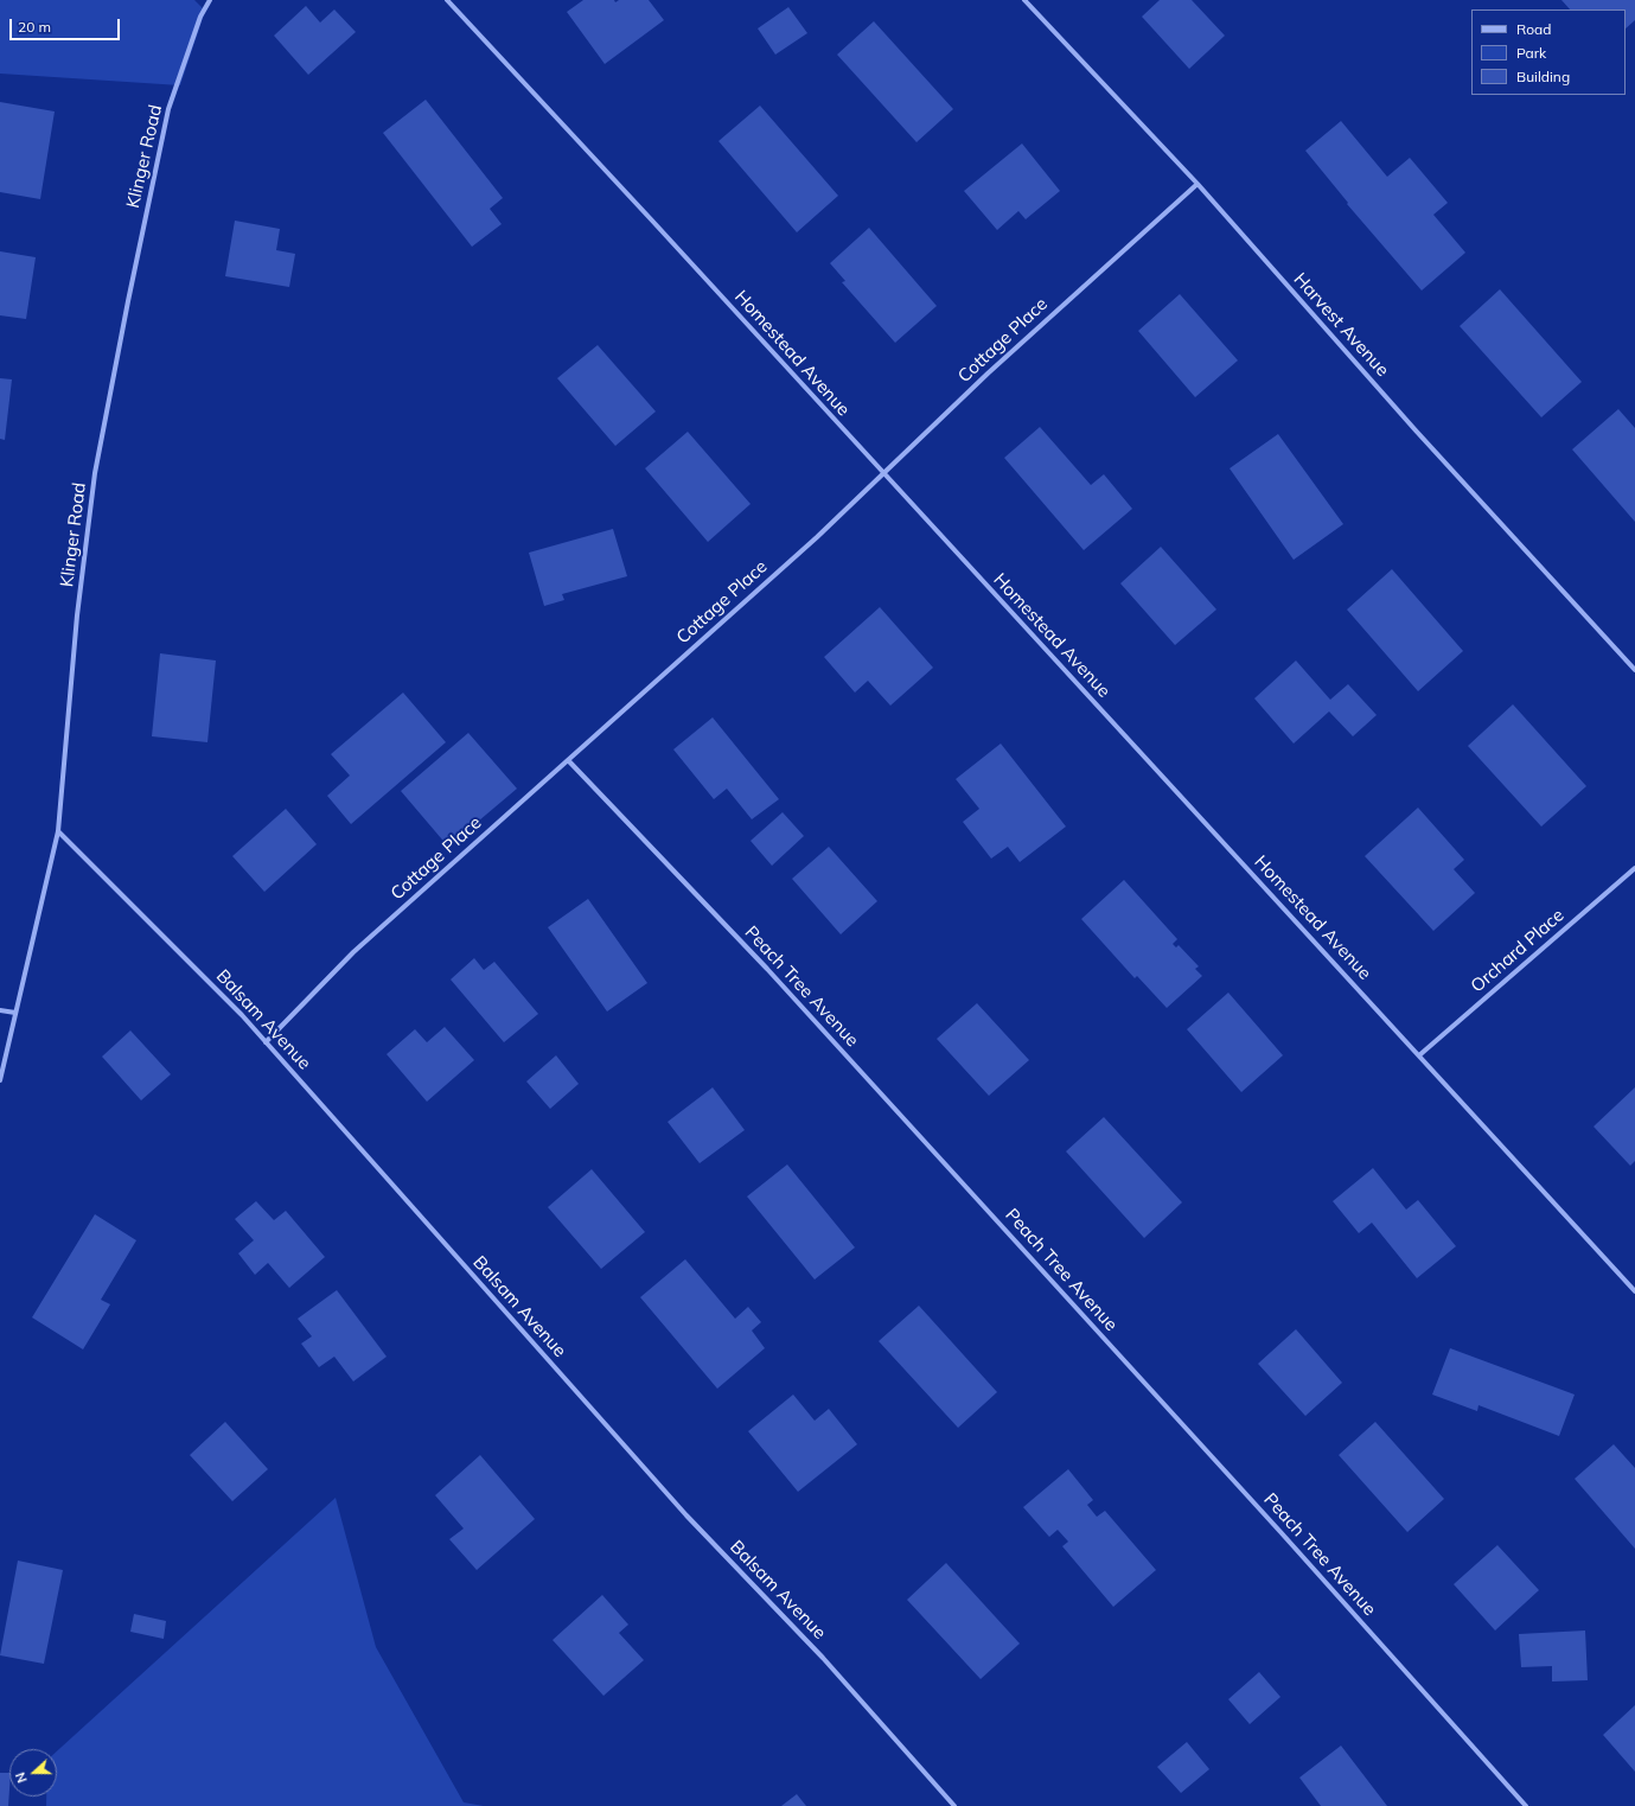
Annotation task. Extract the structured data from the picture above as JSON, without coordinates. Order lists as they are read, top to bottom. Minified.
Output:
{"streets":{"street":["Klinger Road","Harvest Avenue","Cottage Place","Homestead Avenue","Orchard Place","Peach Tree Avenue","Balsam Avenue"]},"crossings":[["Klinger Road","Balsam Avenue"],["Harvest Avenue","Cottage Place"],["Cottage Place","Homestead Avenue"],["Cottage Place","Peach Tree Avenue"],["Cottage Place","Balsam Avenue"],["Homestead Avenue","Orchard Place"]],"legend":["Road","Park","Building"],"scale_bar":"20 m","north":"left"}
